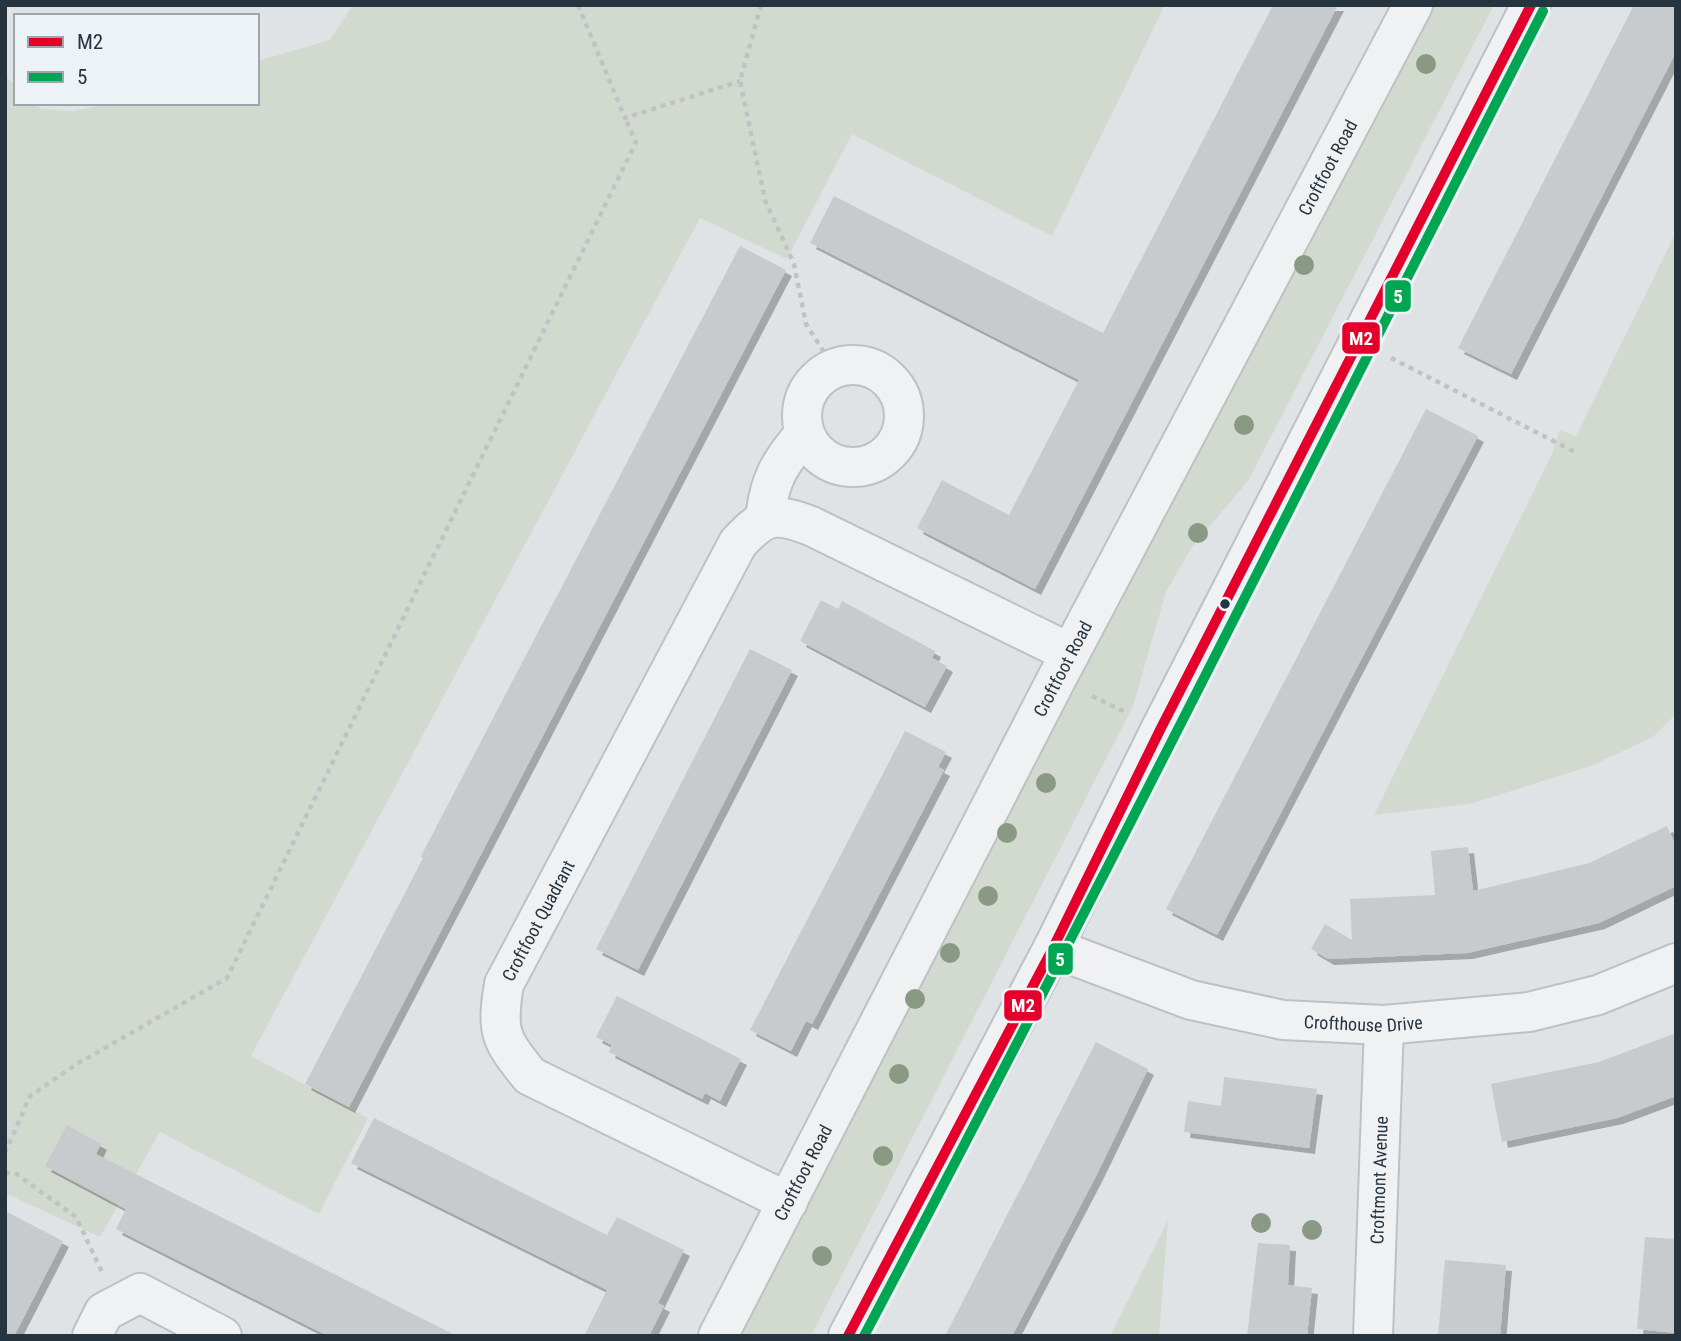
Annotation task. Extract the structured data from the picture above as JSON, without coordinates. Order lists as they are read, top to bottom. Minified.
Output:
{"streets":{"street":["Croftfoot Road","Croftfoot Quadrant","Crofthouse Drive","Croftmont Avenue"]},"crossings":[["Croftfoot Road","Croftfoot Quadrant"],["Crofthouse Drive","Croftmont Avenue"]],"lines":["transit line M2","transit line 5"],"legend":["M2","5"]}
